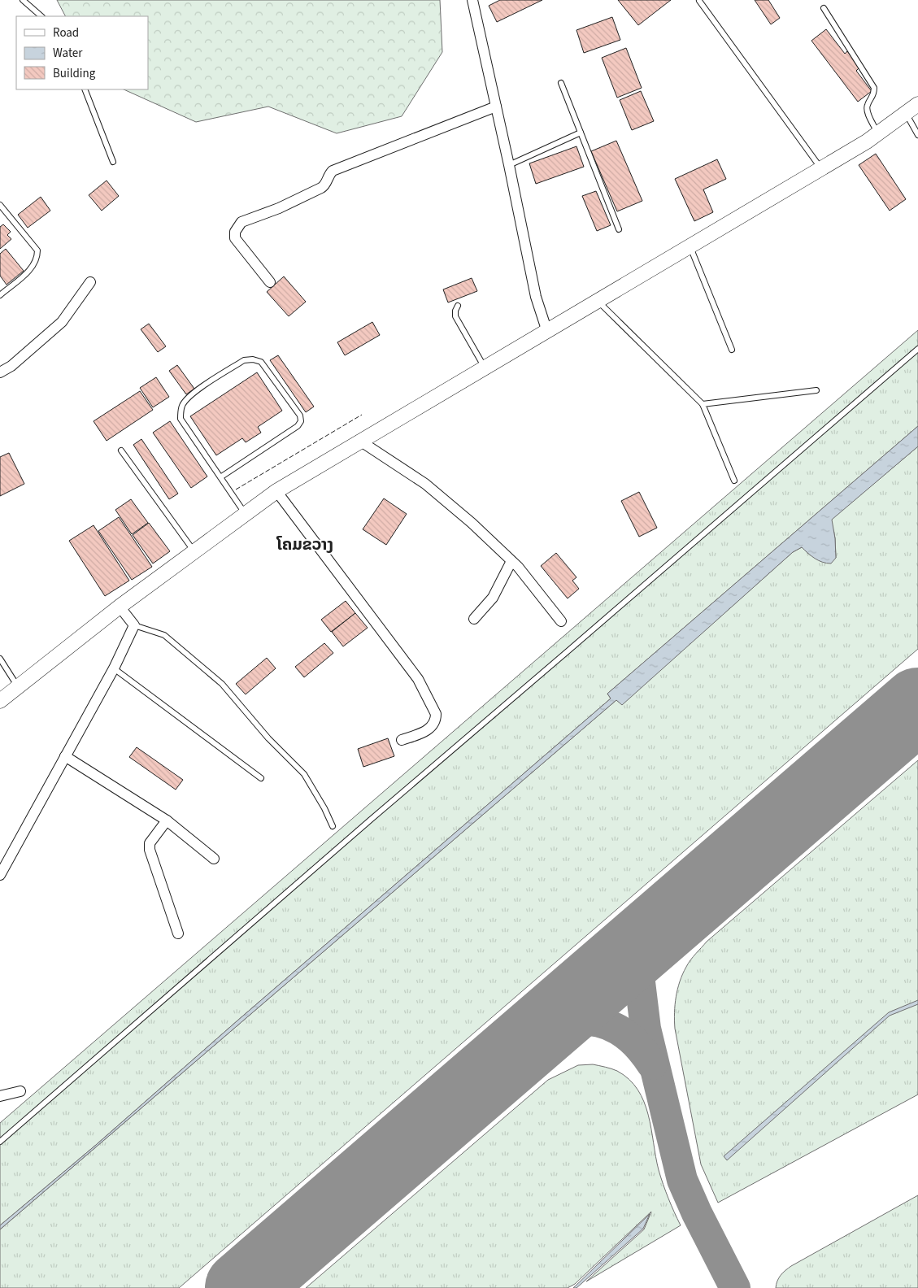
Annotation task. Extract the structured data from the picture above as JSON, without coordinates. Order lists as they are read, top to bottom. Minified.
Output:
{"districts":["ໂຄມຂວາງ"],"legend":["Road","Water","Building"]}
